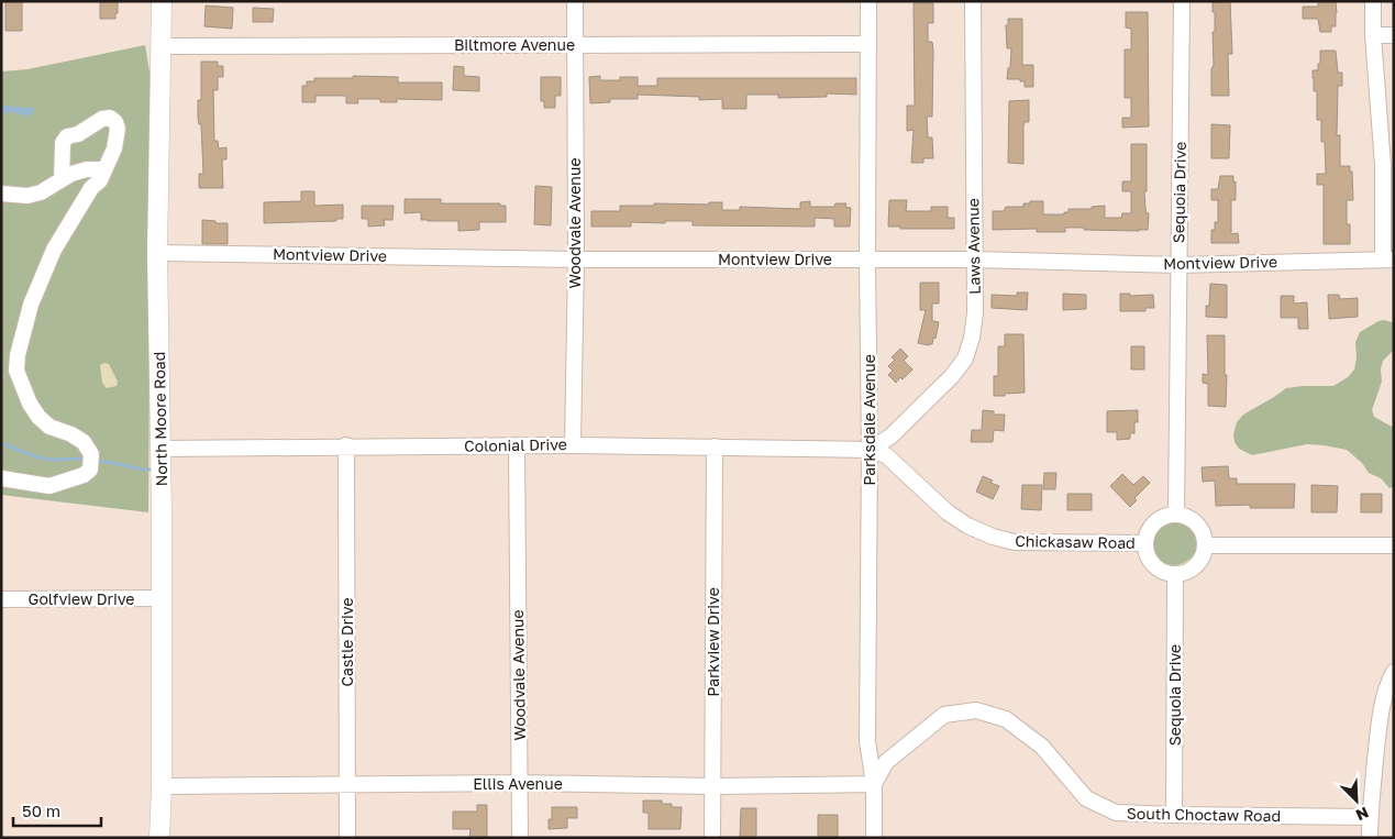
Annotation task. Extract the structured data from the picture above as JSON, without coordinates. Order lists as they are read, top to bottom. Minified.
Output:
{"streets":{"main road":["North Moore Road"],"street":["Biltmore Avenue","Sequoia Drive","Woodvale Avenue","Laws Avenue","Montview Drive","Parksdale Avenue","Colonial Drive","Chickasaw Road","Golfview Drive","Castle Drive","Parkview Drive","Ellis Avenue","South Choctaw Road"]},"crossings":[["Biltmore Avenue","Woodvale Avenue"],["Biltmore Avenue","North Moore Road"],["Biltmore Avenue","Parksdale Avenue"],["Sequoia Drive","Montview Drive"],["Sequoia Drive","Chickasaw Road"],["Sequoia Drive","South Choctaw Road"],["Woodvale Avenue","Montview Drive"],["Woodvale Avenue","Colonial Drive"],["Woodvale Avenue","Ellis Avenue"],["Laws Avenue","Montview Drive"],["Laws Avenue","Parksdale Avenue"],["Laws Avenue","Colonial Drive"],["Laws Avenue","Chickasaw Road"],["Montview Drive","North Moore Road"],["Montview Drive","Parksdale Avenue"],["North Moore Road","Colonial Drive"],["North Moore Road","Golfview Drive"],["North Moore Road","Ellis Avenue"],["Parksdale Avenue","Colonial Drive"],["Parksdale Avenue","Chickasaw Road"],["Parksdale Avenue","Ellis Avenue"],["Parksdale Avenue","South Choctaw Road"],["Colonial Drive","Chickasaw Road"],["Colonial Drive","Castle Drive"],["Colonial Drive","Parkview Drive"],["Castle Drive","Ellis Avenue"],["Parkview Drive","Ellis Avenue"],["Ellis Avenue","South Choctaw Road"]],"scale_bar":"50 m","north":"bottom right"}
